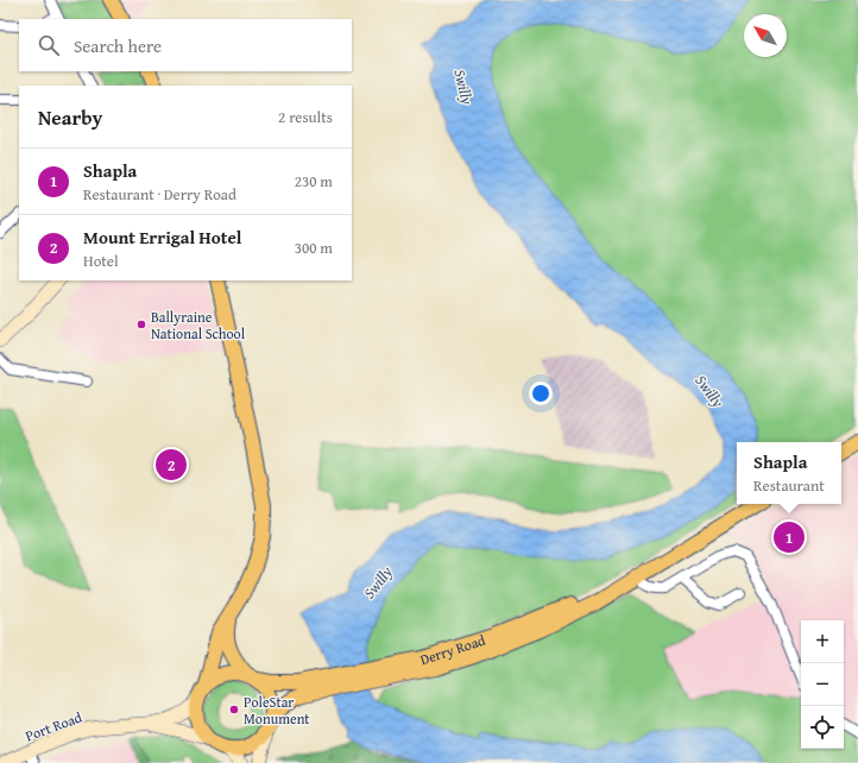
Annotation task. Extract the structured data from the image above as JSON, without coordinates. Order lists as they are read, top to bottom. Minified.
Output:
{"streets":{"main road":["Derry Road","Port Road"]},"water":["Swilly"],"places":["Ballyraine National School","PoleStar Monument"],"north":"top left","page":{"search":"Search here","heading":["Nearby","2 results"],"list":[{"mark":"1","name":"Shapla","note":"Restaurant · Derry Road","value":"230 m"},{"mark":"2","name":"Mount Errigal Hotel","note":"Hotel","value":"300 m"}],"popup":["Shapla","Restaurant"],"pins":["2","1"],"map_buttons":["+","−"]}}
